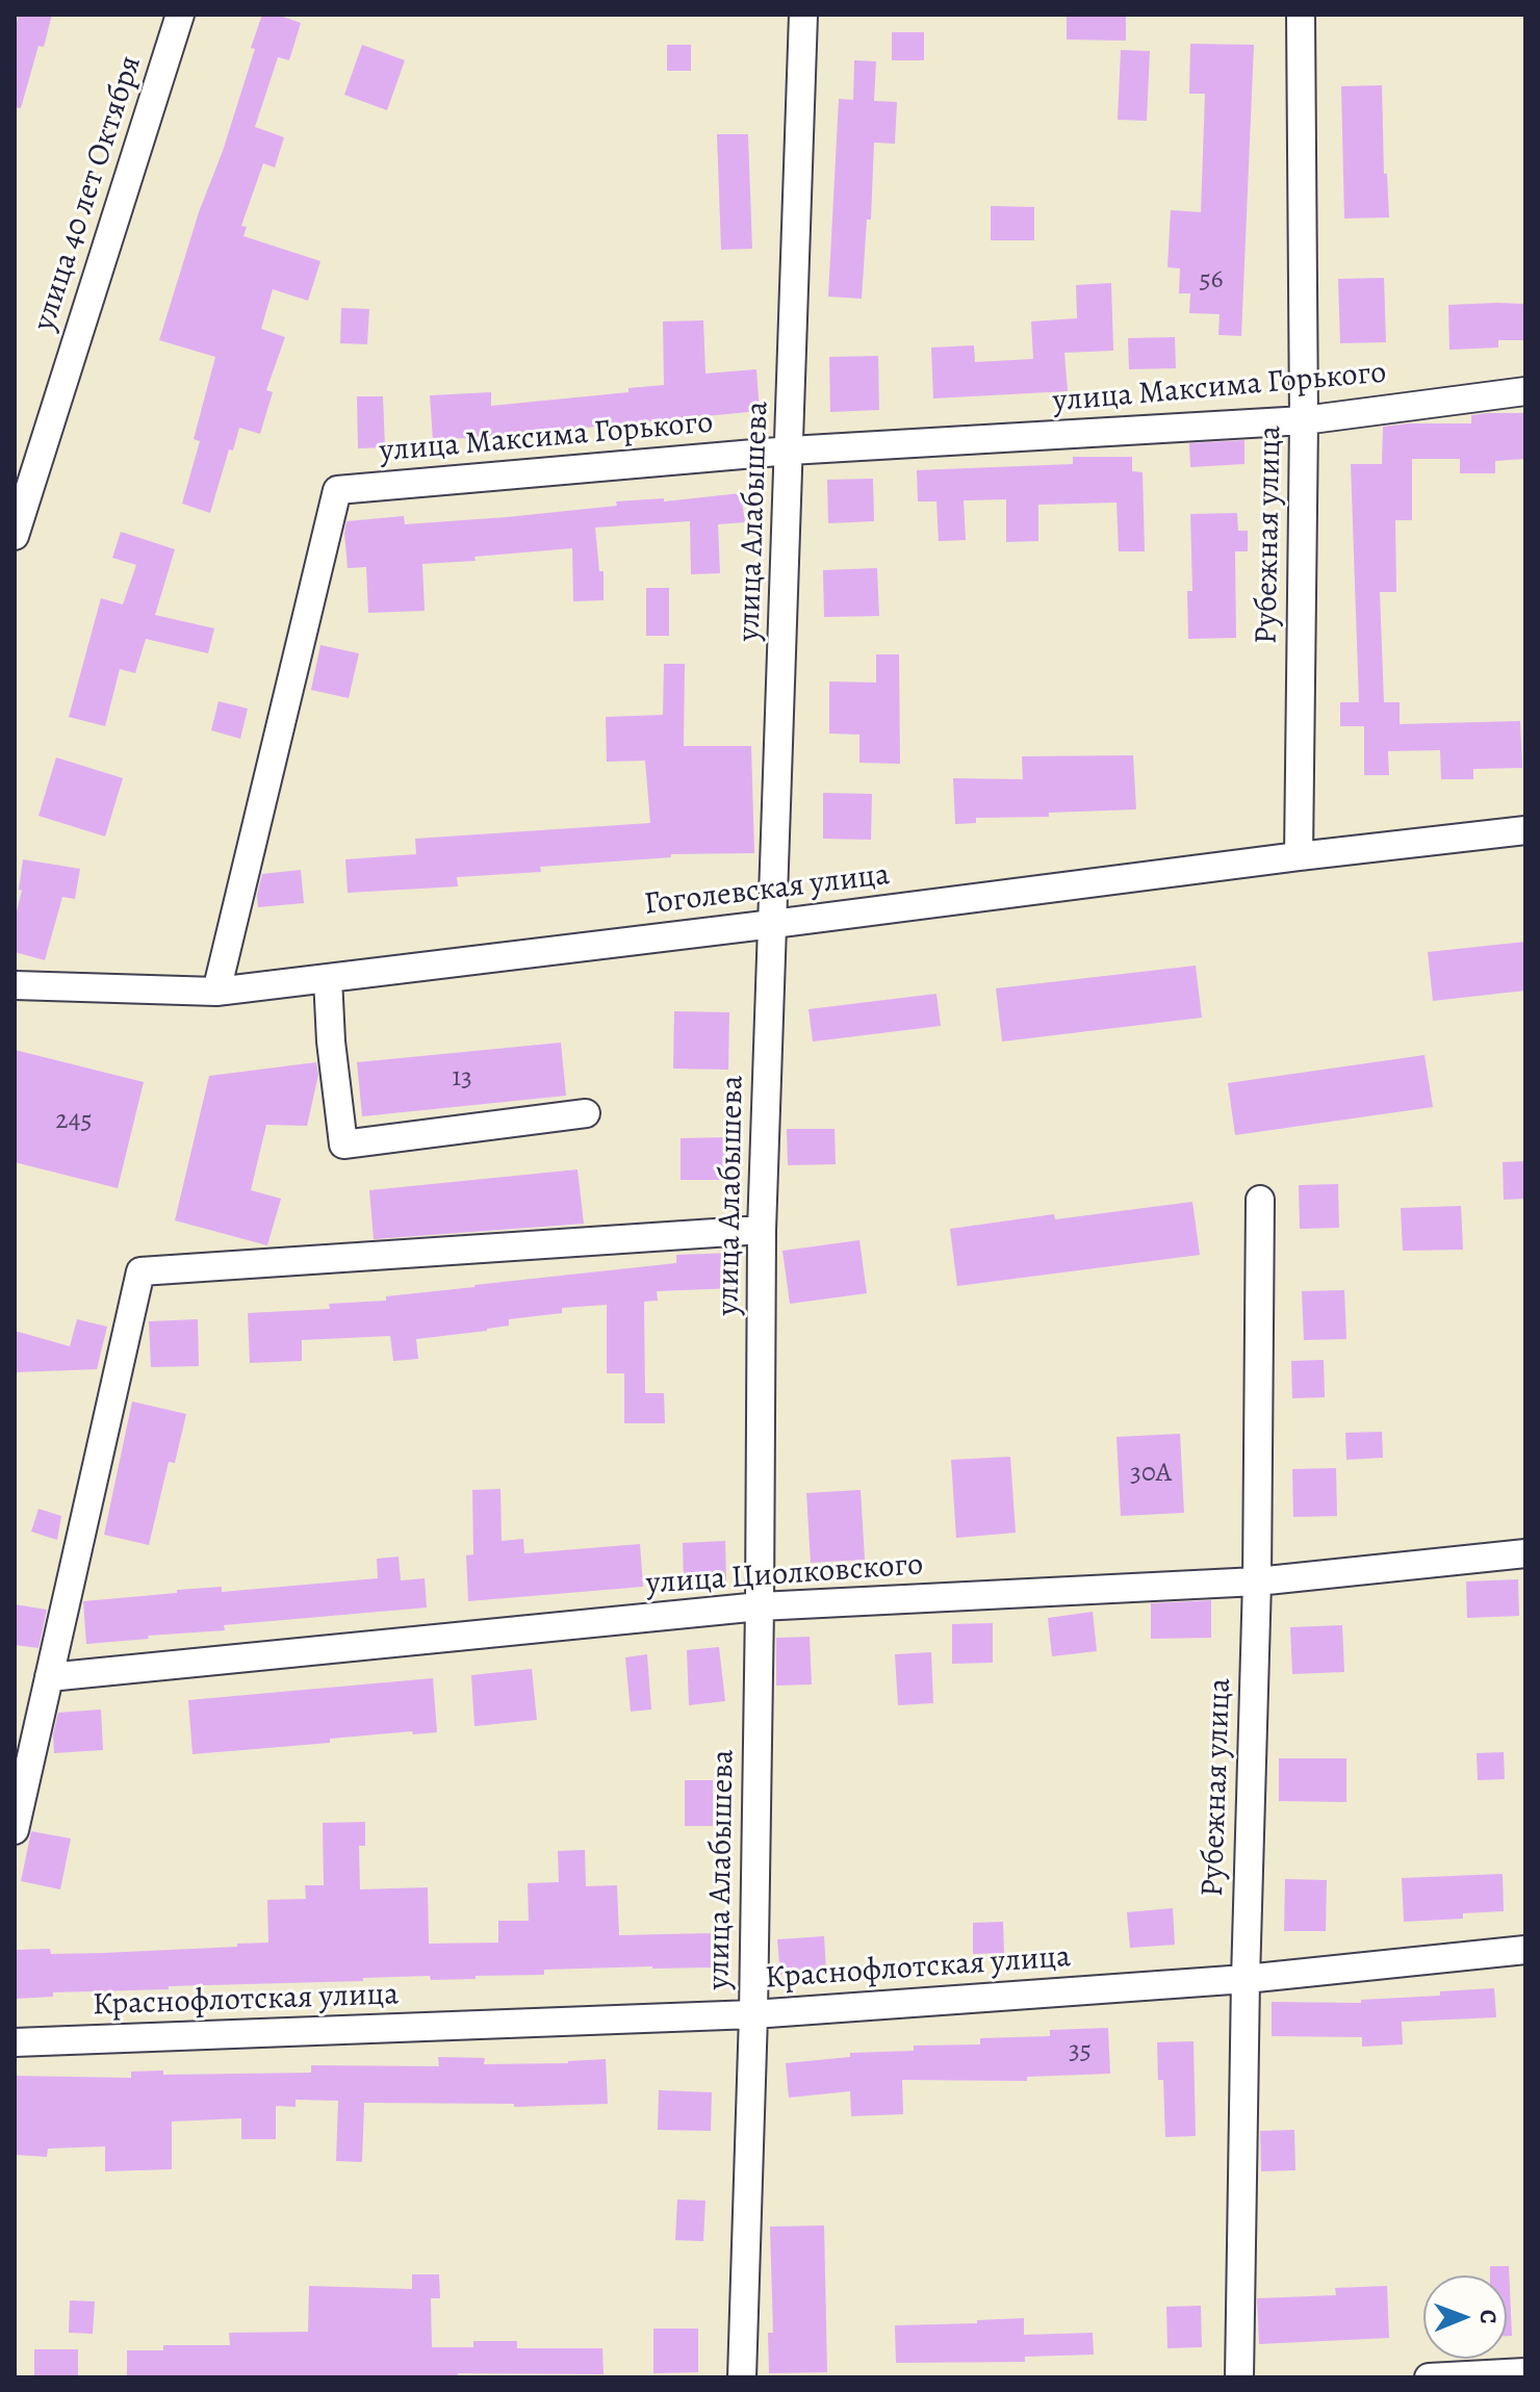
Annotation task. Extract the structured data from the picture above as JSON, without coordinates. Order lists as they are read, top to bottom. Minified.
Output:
{"streets":{"street":["улица 40 лет Октября","улица Максима Горького","улица Алабышева","Рубежная улица","Гоголевская улица","улица Циолковского","Краснофлотская улица"]},"crossings":[["улица Максима Горького","улица Алабышева"],["улица Максима Горького","Рубежная улица"],["улица Максима Горького","Гоголевская улица"],["улица Алабышева","Гоголевская улица"],["улица Алабышева","улица Циолковского"],["улица Алабышева","Краснофлотская улица"],["Рубежная улица","Гоголевская улица"],["Рубежная улица","улица Циолковского"],["Рубежная улица","Краснофлотская улица"]],"house_numbers":["56","13","245","30А","35"],"north":"right"}
